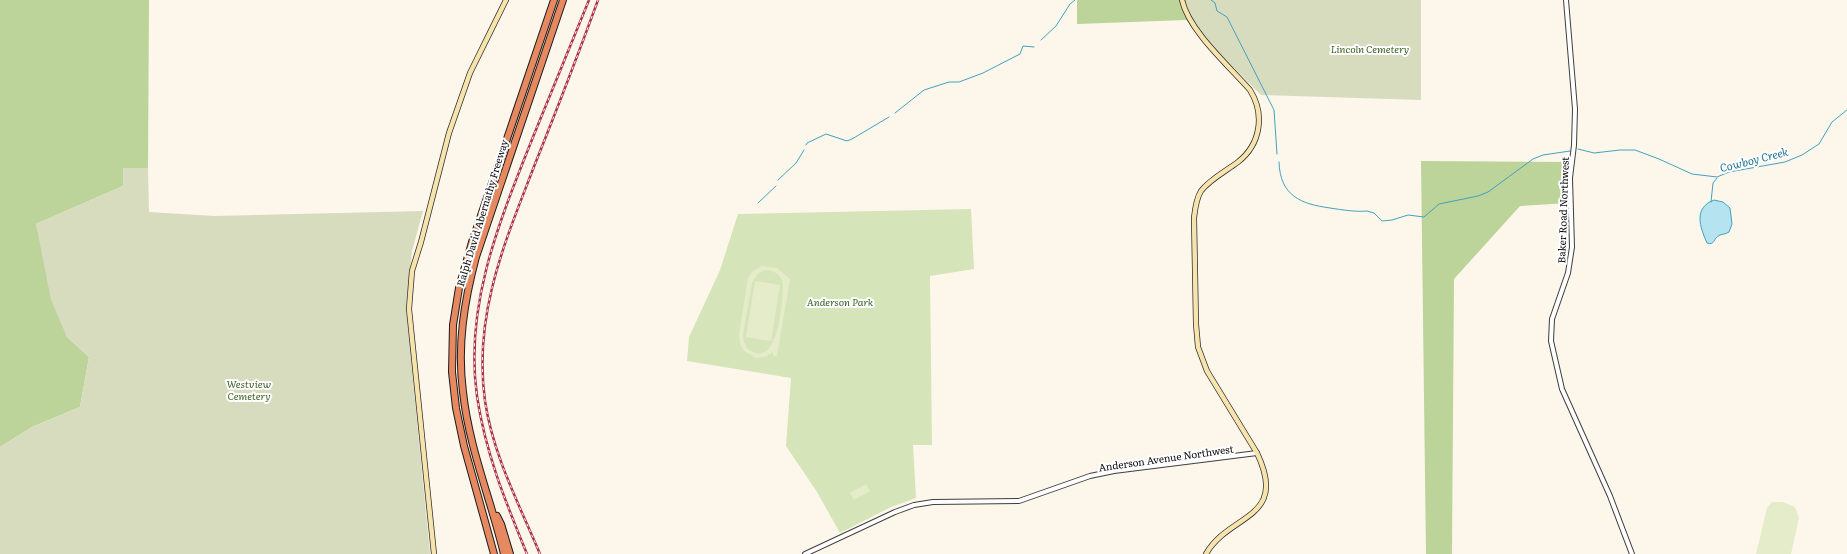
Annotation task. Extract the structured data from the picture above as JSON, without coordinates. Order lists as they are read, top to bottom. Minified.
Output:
{"streets":{"highway":["Ralph David Abernathy Freeway"],"street":["Baker Road Northwest","Anderson Avenue Northwest"]},"water":["Cowboy Creek"],"parks":["Lincoln Cemetery","Anderson Park","Westview Cemetery"]}
